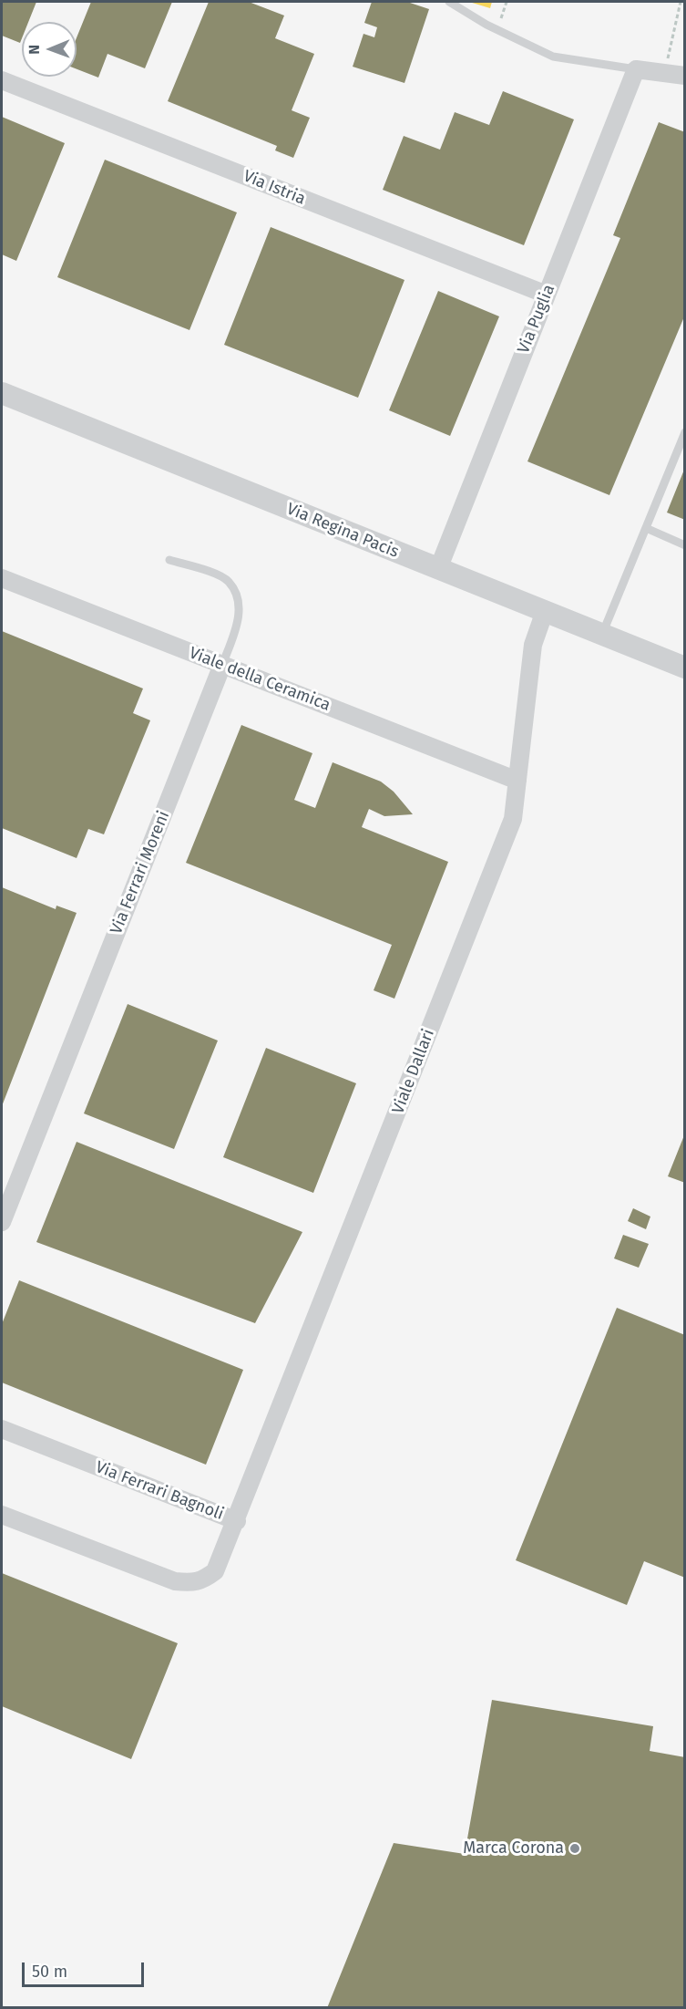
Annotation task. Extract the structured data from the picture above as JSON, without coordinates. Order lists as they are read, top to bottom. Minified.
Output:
{"streets":{"street":["Via Istria","Via Puglia","Via Regina Pacis","Viale della Ceramica","Via Ferrari Moreni","Viale Dallari","Via Ferrari Bagnoli"]},"crossings":[["Via Istria","Via Puglia"],["Via Puglia","Via Regina Pacis"],["Via Regina Pacis","Viale Dallari"],["Viale della Ceramica","Via Ferrari Moreni"],["Viale della Ceramica","Viale Dallari"],["Viale Dallari","Via Ferrari Bagnoli"]],"places":["Marca Corona"],"scale_bar":"50 m","north":"left"}
